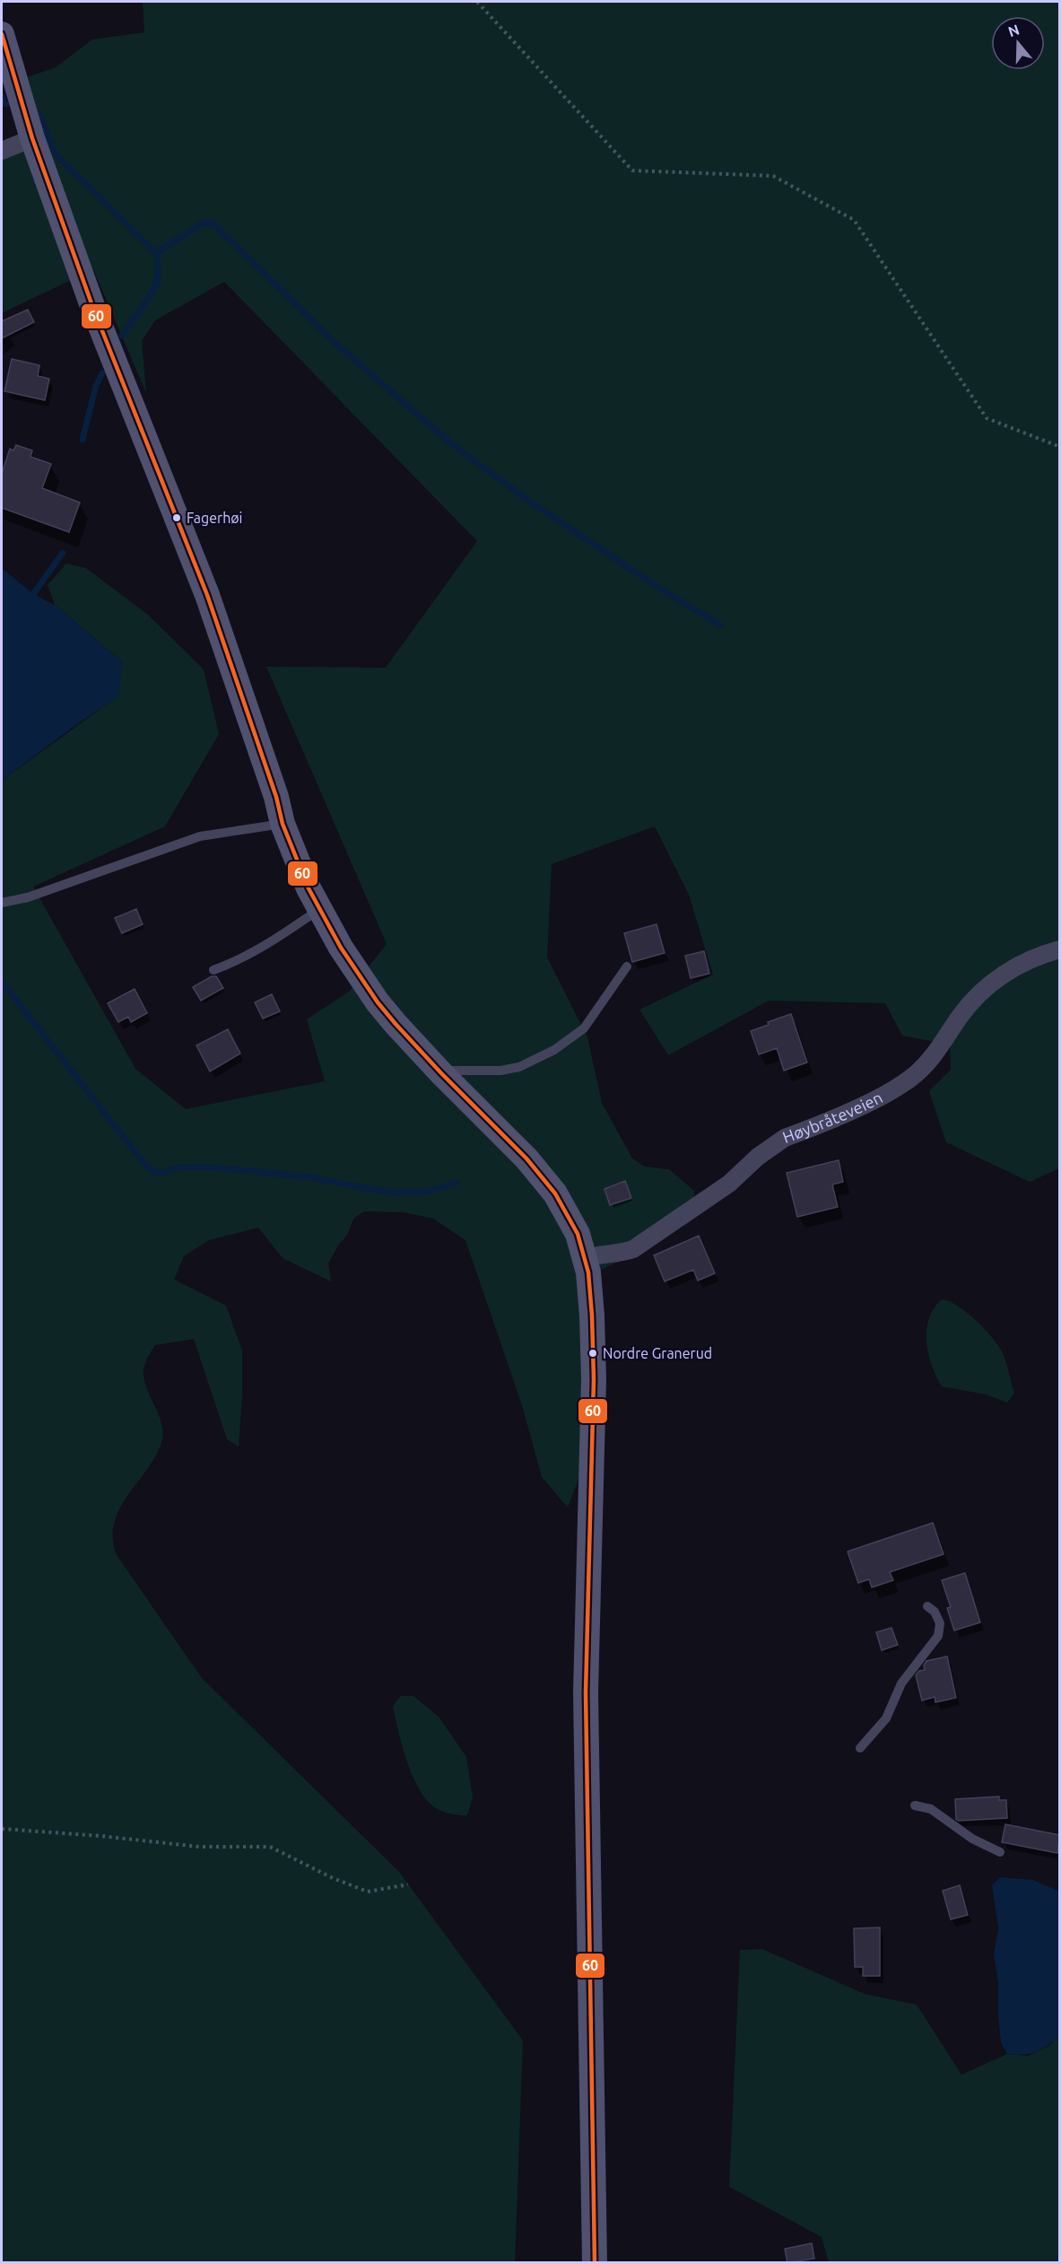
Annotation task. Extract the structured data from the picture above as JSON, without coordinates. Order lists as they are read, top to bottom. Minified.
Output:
{"streets":{"street":["Høybråteveien"]},"places":["Fagerhøi","Nordre Granerud"],"lines":["transit line 60"],"north":"top"}
